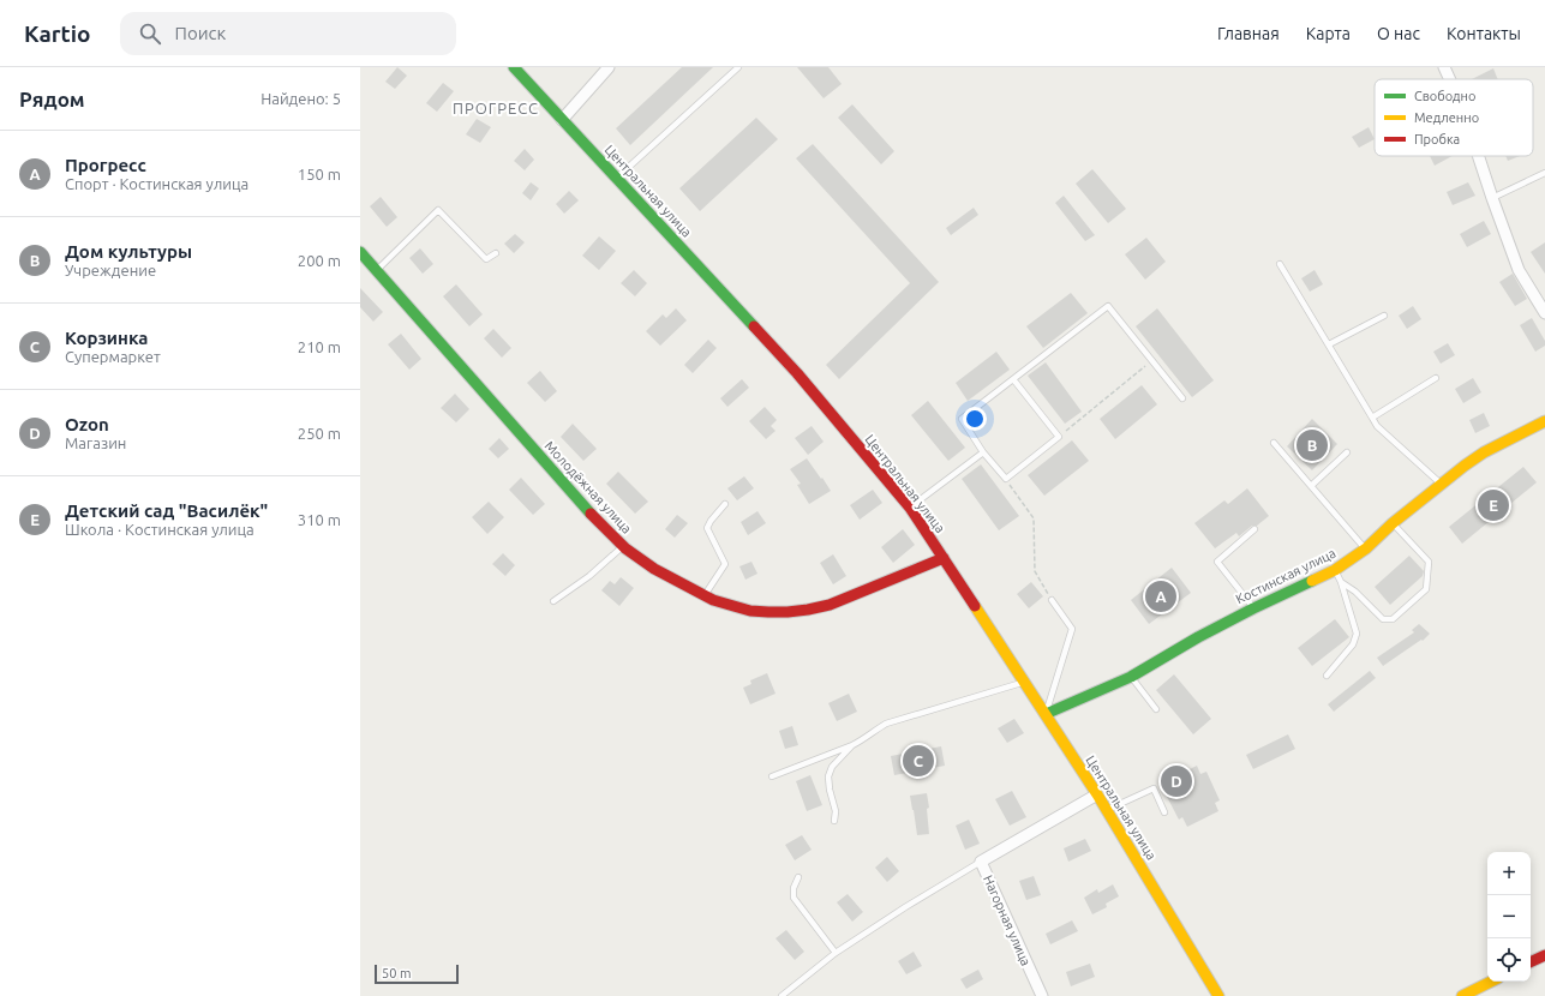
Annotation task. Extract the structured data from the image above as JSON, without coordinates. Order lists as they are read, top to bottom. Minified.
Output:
{"streets":{"street":["Центральная улица","Молодёжная улица","Костинская улица","Нагорная улица"]},"crossings":[["Центральная улица","Молодёжная улица"],["Центральная улица","Костинская улица"],["Центральная улица","Нагорная улица"]],"districts":["ПРОГРЕСС"],"legend":["Свободно","Медленно","Пробка"],"scale_bar":"50 m","page":{"header":"Kartio","search":"Поиск","nav":["Главная","Карта","О нас","Контакты"],"heading":["Рядом","Найдено: 5"],"list":[{"mark":"A","name":"Прогресс","note":"Спорт · Костинская улица","value":"150 m"},{"mark":"B","name":"Дом культуры","note":"Учреждение","value":"200 m"},{"mark":"C","name":"Корзинка","note":"Супермаркет","value":"210 m"},{"mark":"D","name":"Ozon","note":"Магазин","value":"250 m"},{"mark":"E","name":"Детский сад \"Василёк\"","note":"Школа · Костинская улица","value":"310 m"}],"pins":["B","E","A","C","D"],"map_buttons":["+","−"],"scale":"50 m"}}
